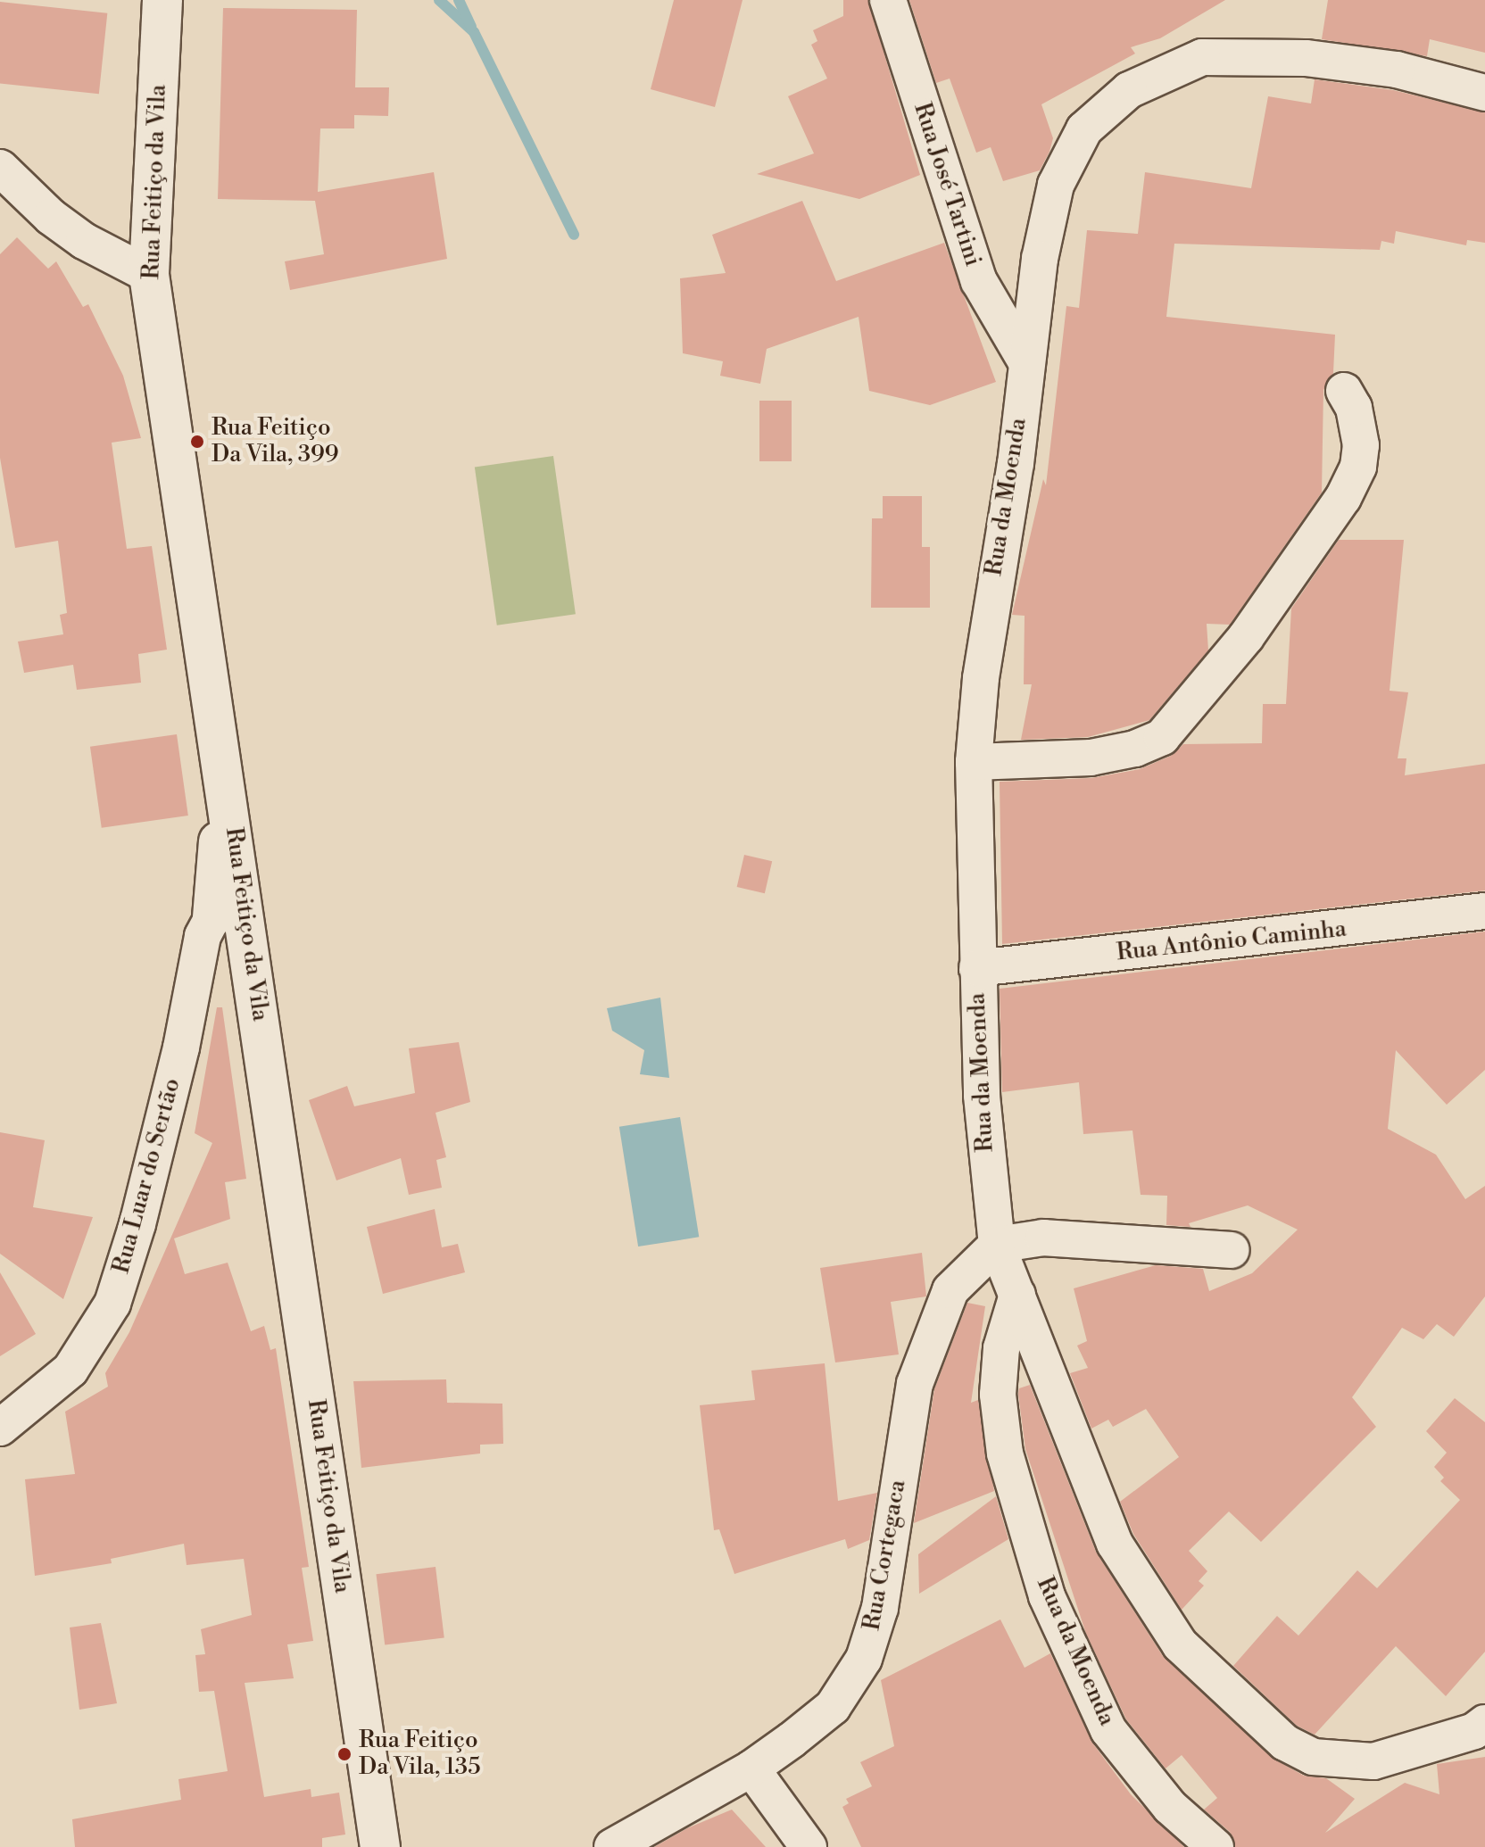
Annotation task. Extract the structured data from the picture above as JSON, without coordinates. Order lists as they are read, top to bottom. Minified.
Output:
{"streets":{"street":["Rua Feitiço da Vila","Rua José Tartini","Rua da Moenda","Rua Antônio Caminha","Rua Luar do Sertão","Rua Cortegaca"]},"crossings":[["Rua Feitiço da Vila","Rua Luar do Sertão"],["Rua José Tartini","Rua da Moenda"],["Rua da Moenda","Rua Antônio Caminha"],["Rua da Moenda","Rua Cortegaca"]],"places":["Rua Feitiço Da Vila, 399","Rua Feitiço Da Vila, 135"]}
